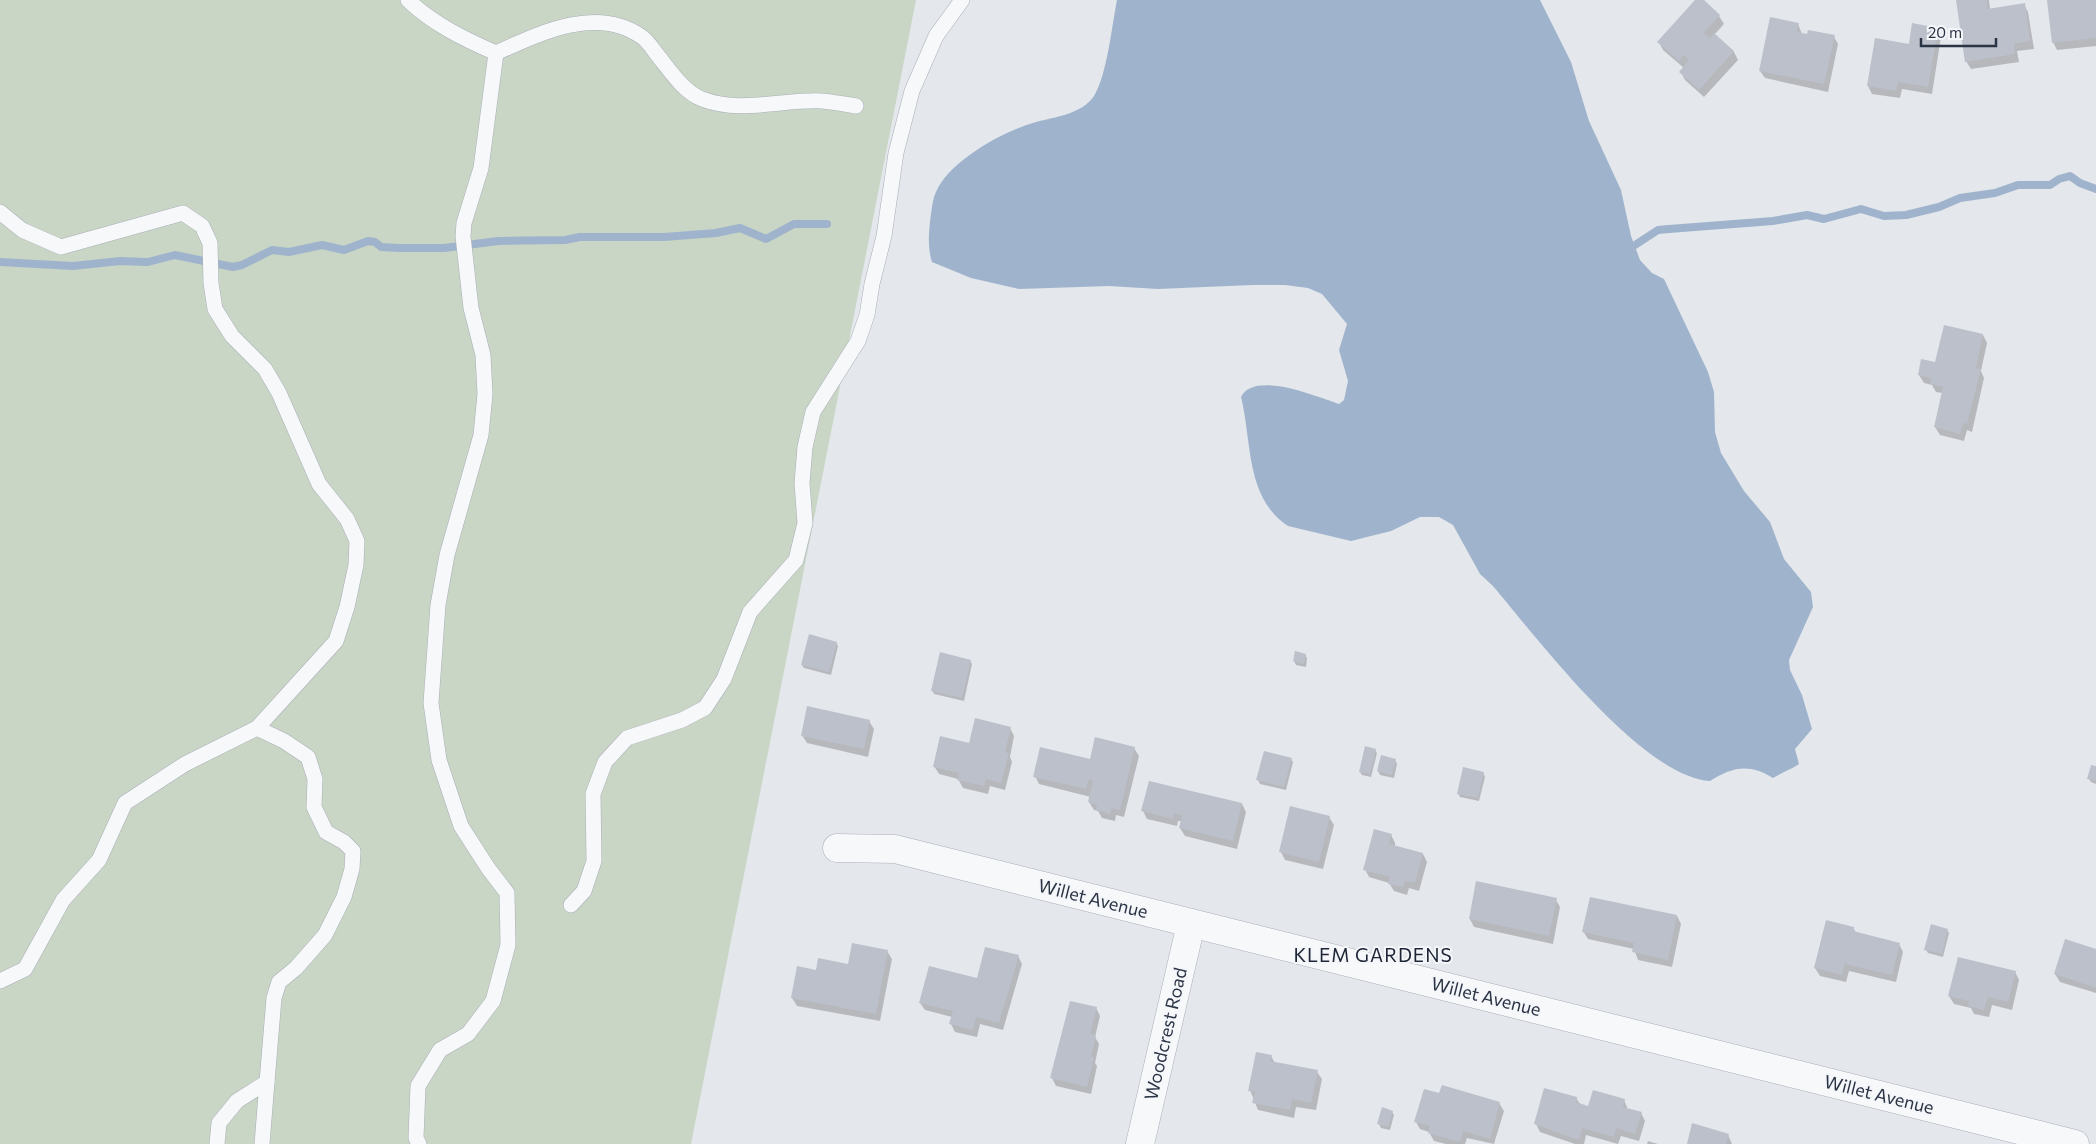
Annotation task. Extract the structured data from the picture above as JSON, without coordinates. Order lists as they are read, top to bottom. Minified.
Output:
{"streets":{"street":["Willet Avenue","Woodcrest Road"]},"crossings":[["Willet Avenue","Woodcrest Road"]],"districts":["KLEM GARDENS"],"scale_bar":"20 m"}
